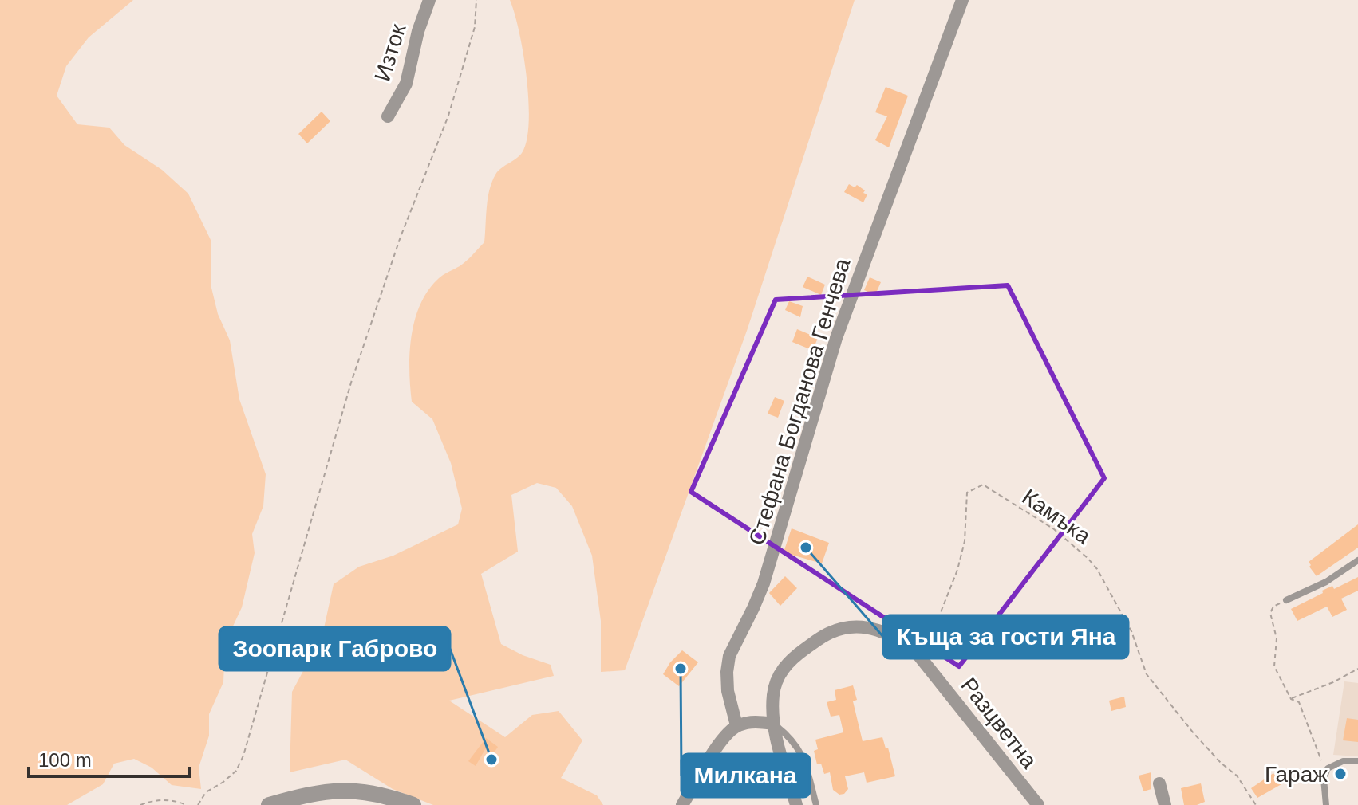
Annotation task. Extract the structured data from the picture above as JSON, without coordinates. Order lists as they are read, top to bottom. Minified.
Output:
{"streets":{"street":["Изток","Стефана Богданова Генчева","Разцветна"],"path":["Камъка"]},"crossings":[["Камъка","Разцветна"]],"places":["Къща за гости Яна","Милкана","Зоопарк Габрово","Гараж"],"scale_bar":"100 m"}
